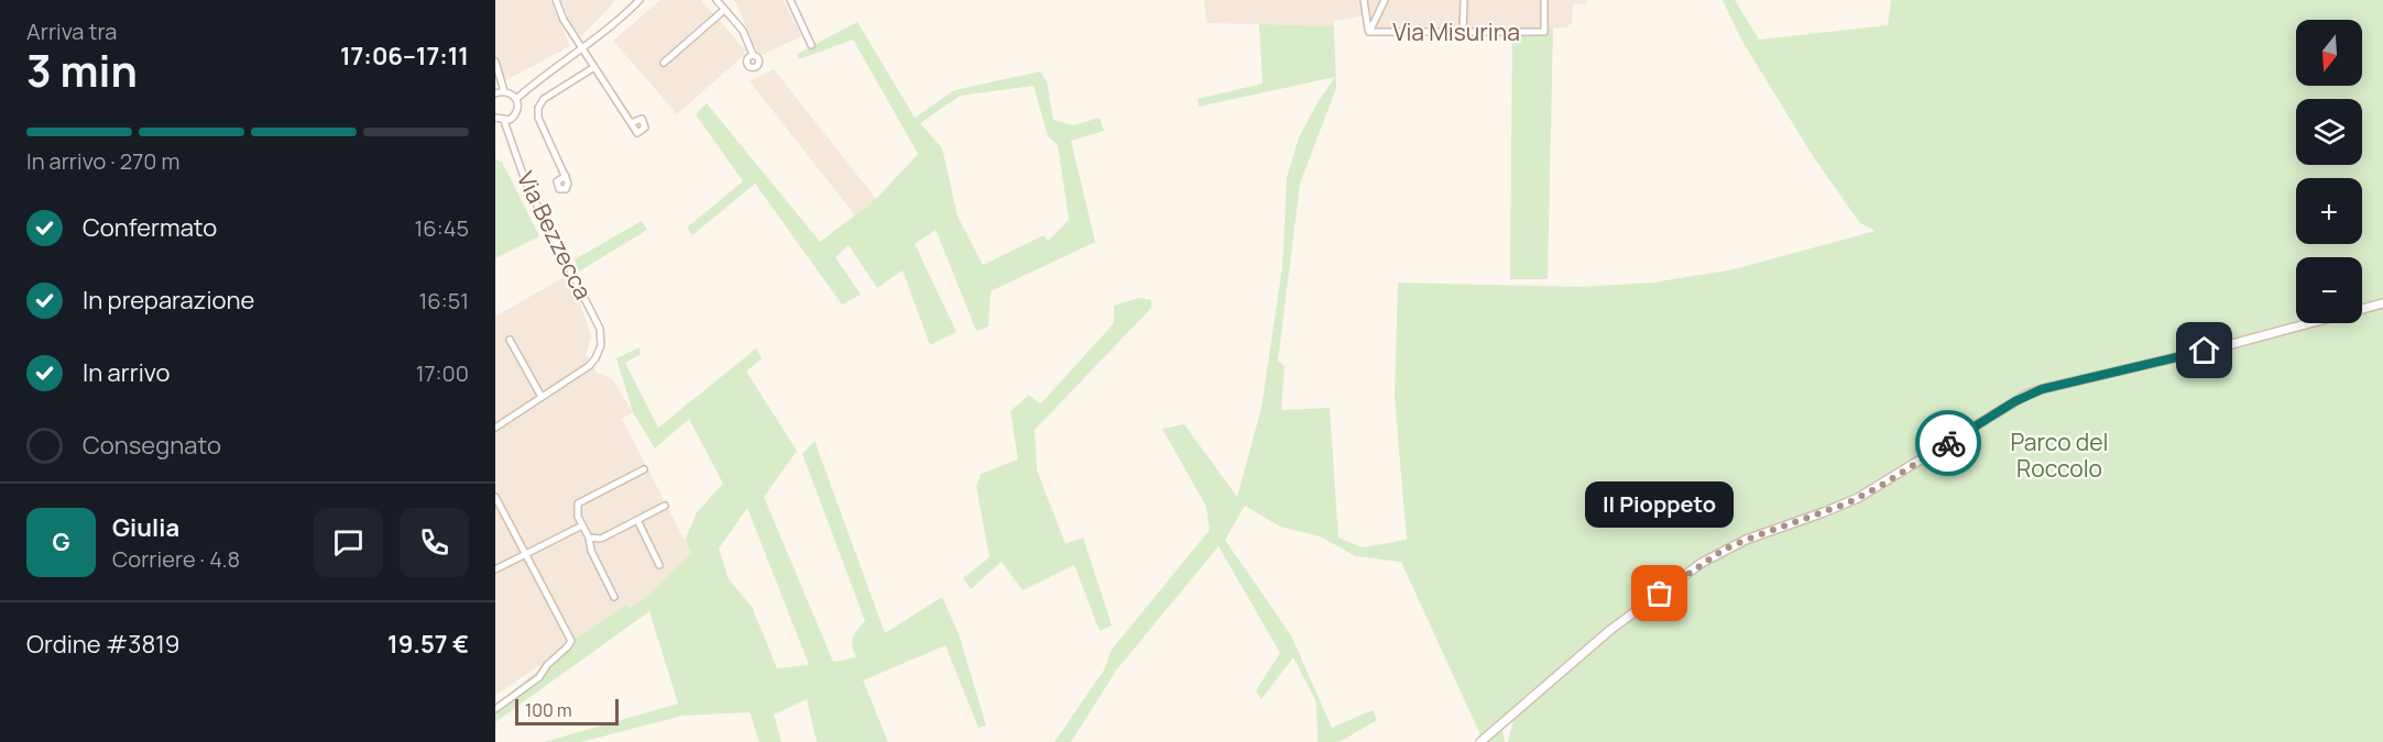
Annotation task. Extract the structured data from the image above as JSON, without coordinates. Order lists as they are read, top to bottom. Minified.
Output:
{"streets":{"street":["Via Misurina","Via Bezzecca"]},"parks":["Parco del Roccolo"],"places":["Il Pioppeto"],"scale_bar":"100 m","north":"bottom","page":{"heading":["3 min","Arriva tra","17:06–17:11"],"panel":["Giulia","Corriere · 4.8","Ordine #3819","19.57 €"],"map_buttons":["+","−"],"bar":"In arrivo · 270 m","list":[["Confermato","16:45"],["In preparazione","16:51"],["In arrivo","17:00"],"Consegnato"],"bubble":"Il Pioppeto","round":"G","scale":"100 m"}}
